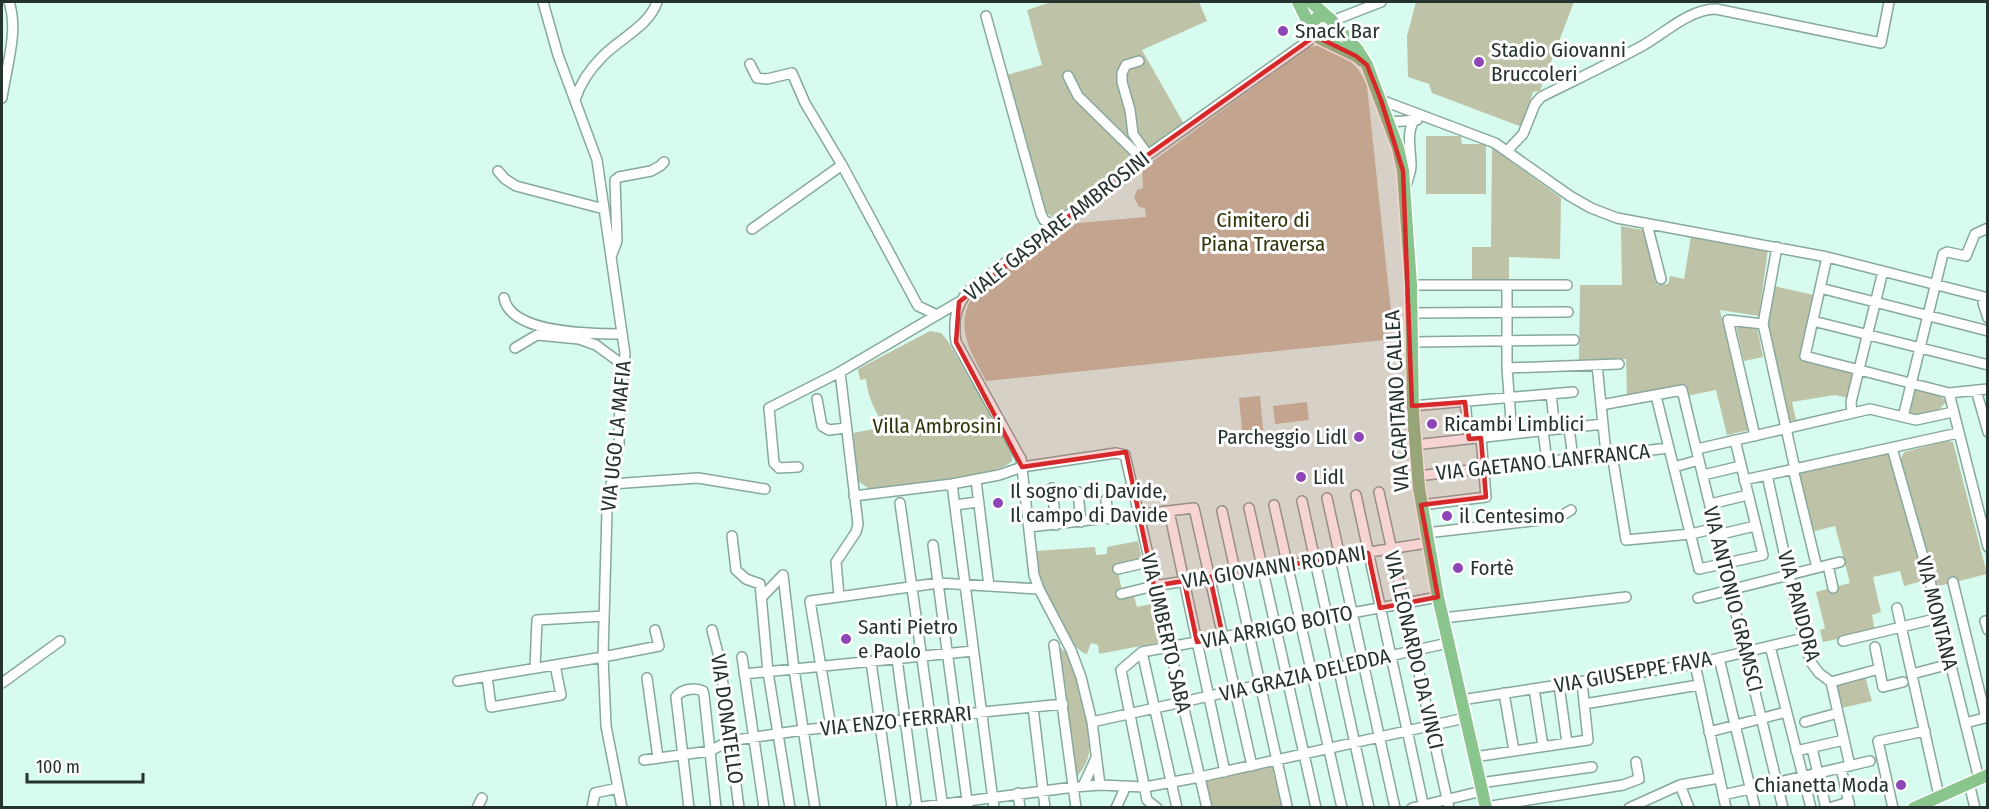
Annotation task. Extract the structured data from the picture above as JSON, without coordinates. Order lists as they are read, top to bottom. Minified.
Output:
{"streets":{"main road":["VIA CAPITANO CALLEA"],"street":["VIALE GASPARE AMBROSINI","VIA UGO LA MAFIA","VIA GAETANO LANFRANCA","VIA GIOVANNI RODANI","VIA ANTONIO GRAMSCI","VIA PANDORA","VIA MONTANA","VIA ARRIGO BOITO","VIA UMBERTO SABA","VIA LEONARDO DA VINCI","VIA GIUSEPPE FAVA","VIA GRAZIA DELEDDA","VIA DONATELLO","VIA ENZO FERRARI"]},"crossings":[["VIALE GASPARE AMBROSINI","VIA CAPITANO CALLEA"],["VIALE GASPARE AMBROSINI","VIA UMBERTO SABA"],["VIALE GASPARE AMBROSINI","VIA GRAZIA DELEDDA"],["VIA CAPITANO CALLEA","VIA GAETANO LANFRANCA"],["VIA CAPITANO CALLEA","VIA GIOVANNI RODANI"],["VIA CAPITANO CALLEA","VIA ARRIGO BOITO"],["VIA CAPITANO CALLEA","VIA GIUSEPPE FAVA"],["VIA CAPITANO CALLEA","VIA GRAZIA DELEDDA"],["VIA GIOVANNI RODANI","VIA UMBERTO SABA"],["VIA GIOVANNI RODANI","VIA LEONARDO DA VINCI"],["VIA ANTONIO GRAMSCI","VIA GIUSEPPE FAVA"],["VIA PANDORA","VIA GIUSEPPE FAVA"],["VIA ARRIGO BOITO","VIA UMBERTO SABA"],["VIA ARRIGO BOITO","VIA LEONARDO DA VINCI"],["VIA ARRIGO BOITO","VIA GRAZIA DELEDDA"],["VIA UMBERTO SABA","VIA GRAZIA DELEDDA"],["VIA LEONARDO DA VINCI","VIA GRAZIA DELEDDA"],["VIA DONATELLO","VIA ENZO FERRARI"]],"parks":["Cimitero di Piana Traversa","Villa Ambrosini"],"places":["Snack Bar","Stadio Giovanni Bruccoleri","Ricambi Limblici","Parcheggio Lidl","Lidl","Il sogno di Davide, Il campo di Davide","il Centesimo","Fortè","Santi Pietro e Paolo","Chianetta Moda"],"scale_bar":"100 m"}
